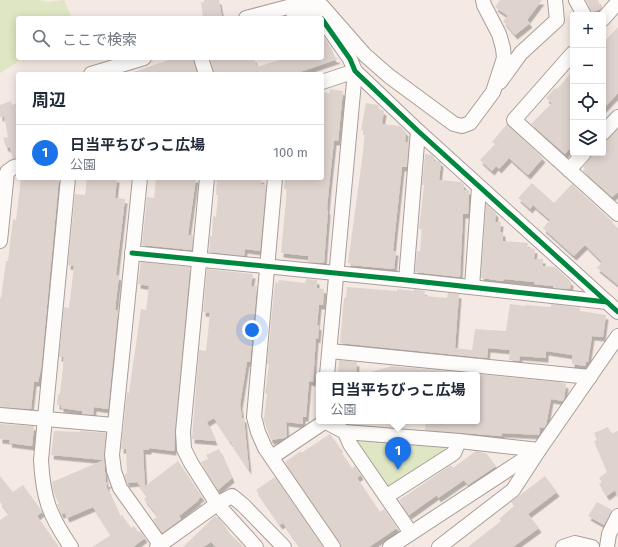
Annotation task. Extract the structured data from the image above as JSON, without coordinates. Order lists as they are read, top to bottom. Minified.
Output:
{"page":{"map_buttons":["+","−"],"search":"ここで検索","heading":"周辺","list":[{"mark":"1","name":"日当平ちびっこ広場","note":"公園","value":"100 m"}],"popup":["日当平ちびっこ広場","公園"],"pins":"1"}}
